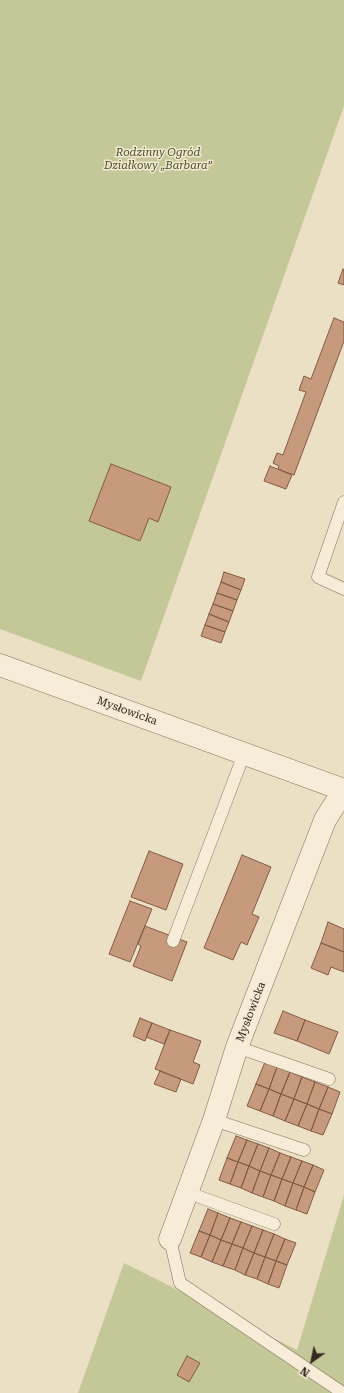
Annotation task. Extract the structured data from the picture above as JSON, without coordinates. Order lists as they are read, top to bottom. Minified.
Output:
{"streets":{"street":["Mysłowicka"]},"parks":["Rodzinny Ogród Działkowy „Barbara”"],"north":"bottom left"}
